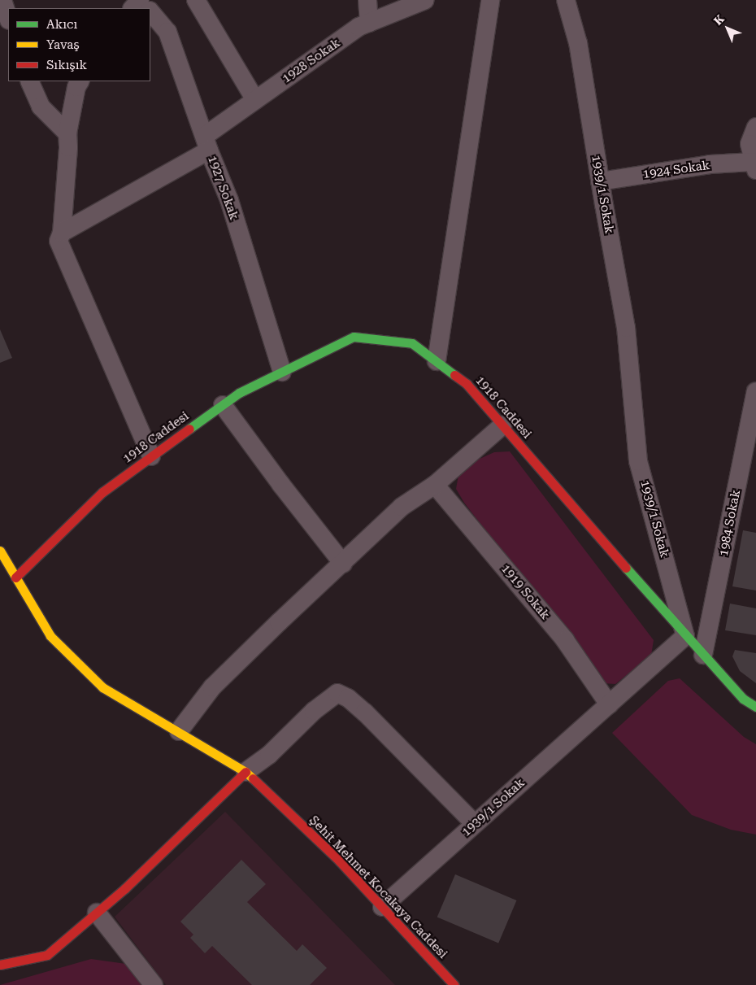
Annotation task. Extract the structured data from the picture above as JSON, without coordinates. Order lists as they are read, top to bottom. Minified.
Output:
{"streets":{"street":["1928 Sokak","1924 Sokak","1927 Sokak","1939/1 Sokak","1918 Caddesi","1984 Sokak","1919 Sokak","Şehit Mehmet Kocakaya Caddesi"]},"crossings":[["1928 Sokak","1927 Sokak"],["1924 Sokak","1939/1 Sokak"],["1927 Sokak","1918 Caddesi"],["1939/1 Sokak","1918 Caddesi"],["1939/1 Sokak","1919 Sokak"],["1939/1 Sokak","Şehit Mehmet Kocakaya Caddesi"],["1918 Caddesi","1984 Sokak"],["1918 Caddesi","Şehit Mehmet Kocakaya Caddesi"]],"legend":["Akıcı","Yavaş","Sıkışık"],"north":"top left"}
